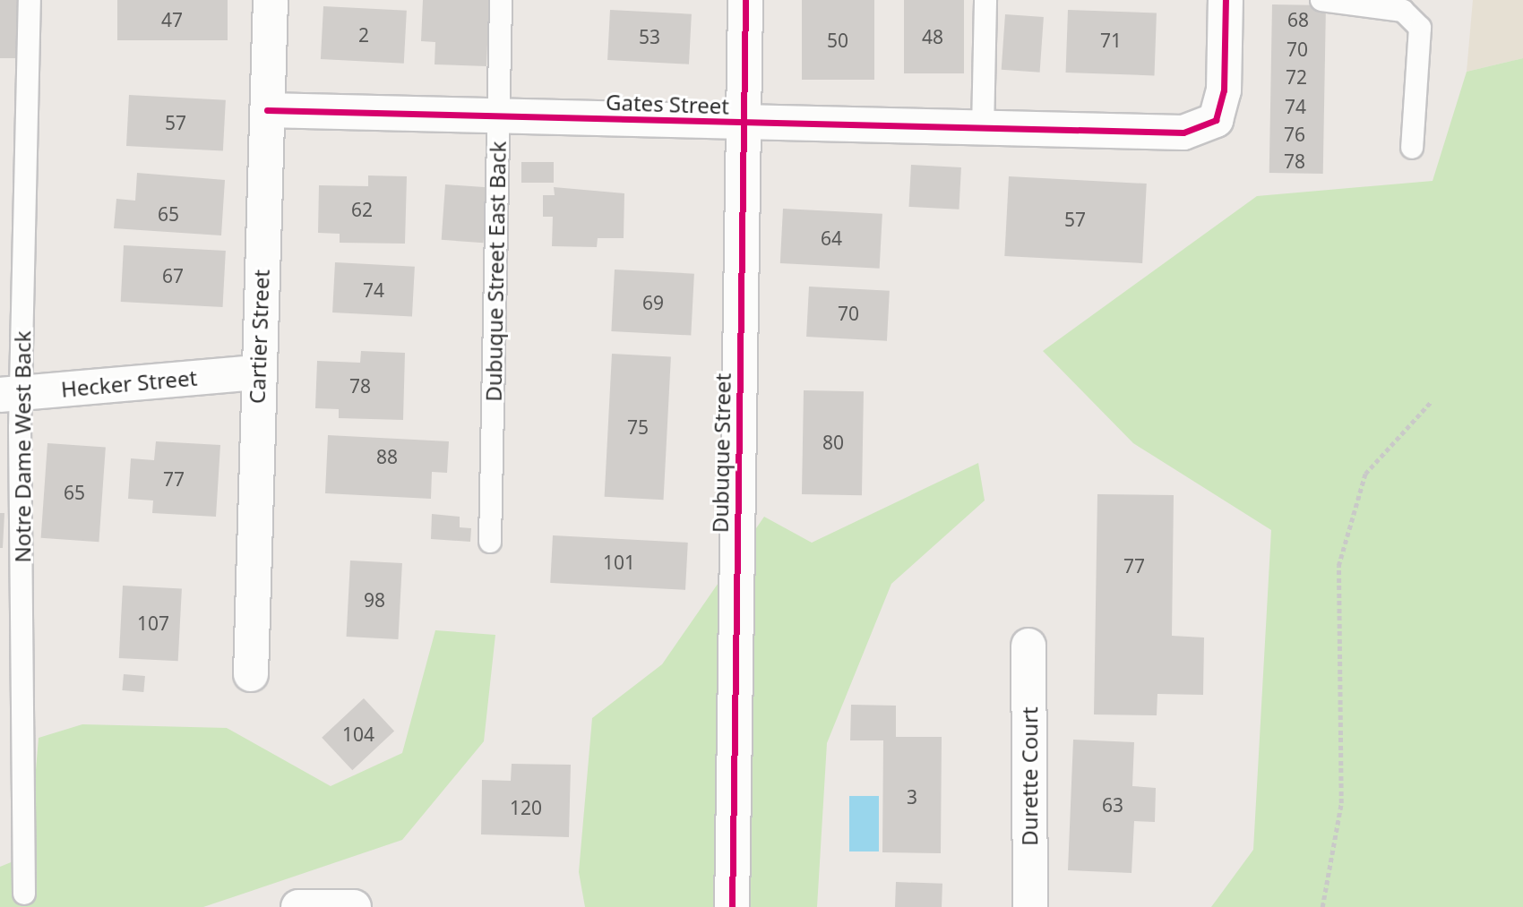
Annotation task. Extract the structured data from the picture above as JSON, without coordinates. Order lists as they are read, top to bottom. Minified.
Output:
{"streets":{"street":["Gates Street","Cartier Street","Hecker Street","Dubuque Street","Durette Court"],"lane":["Dubuque Street East Back","Notre Dame West Back"]},"crossings":[["Gates Street","Dubuque Street East Back"],["Gates Street","Cartier Street"],["Gates Street","Dubuque Street"],["Cartier Street","Hecker Street"],["Hecker Street","Notre Dame West Back"]],"house_numbers":["47","68","2","53","48","50","71","70","72","74","57","76","78","62","65","57","64","67","74","69","70","78","75","80","88","77","65","101","77","98","107","104","3","63","120"]}
